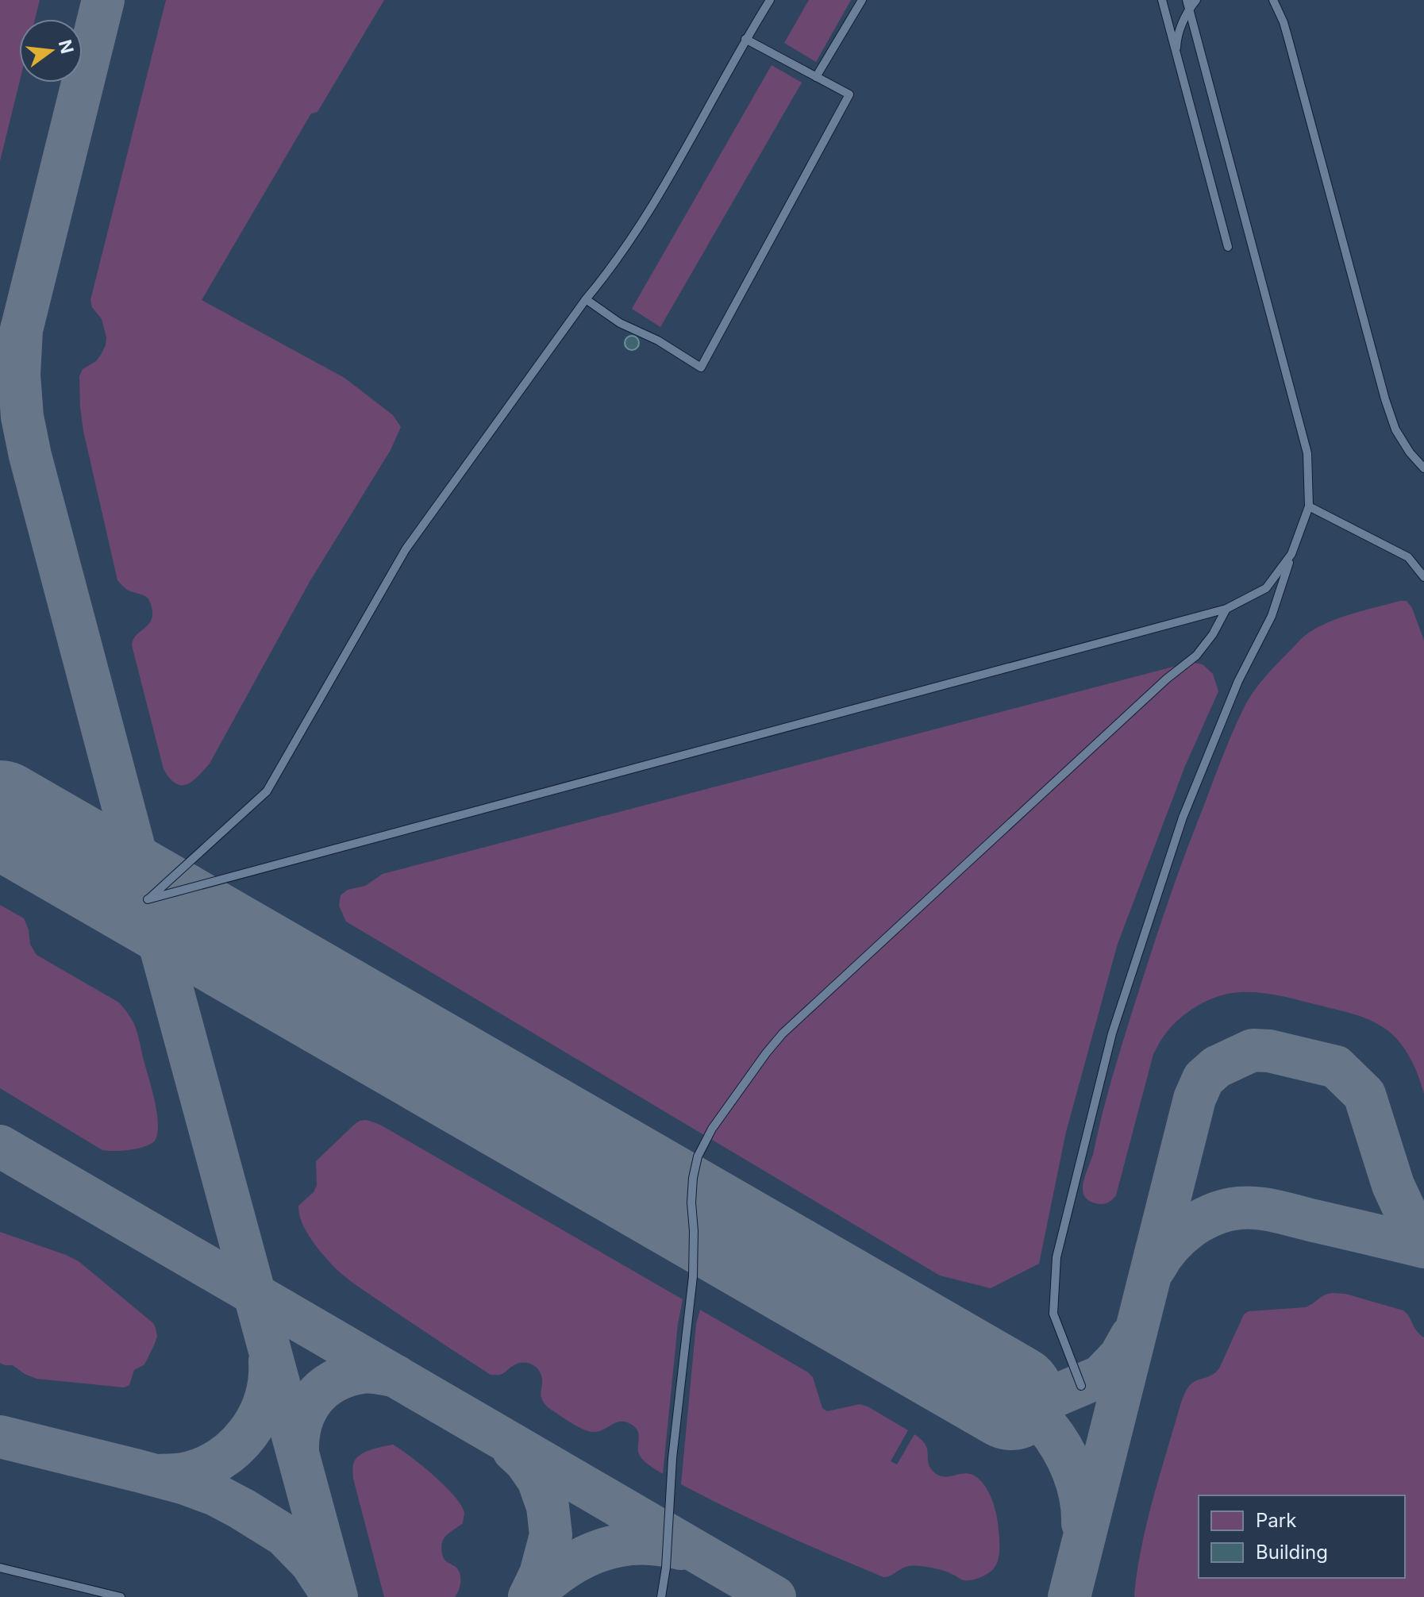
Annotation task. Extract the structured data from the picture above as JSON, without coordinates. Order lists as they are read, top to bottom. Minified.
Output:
{"legend":["Park","Building"],"north":"right"}
